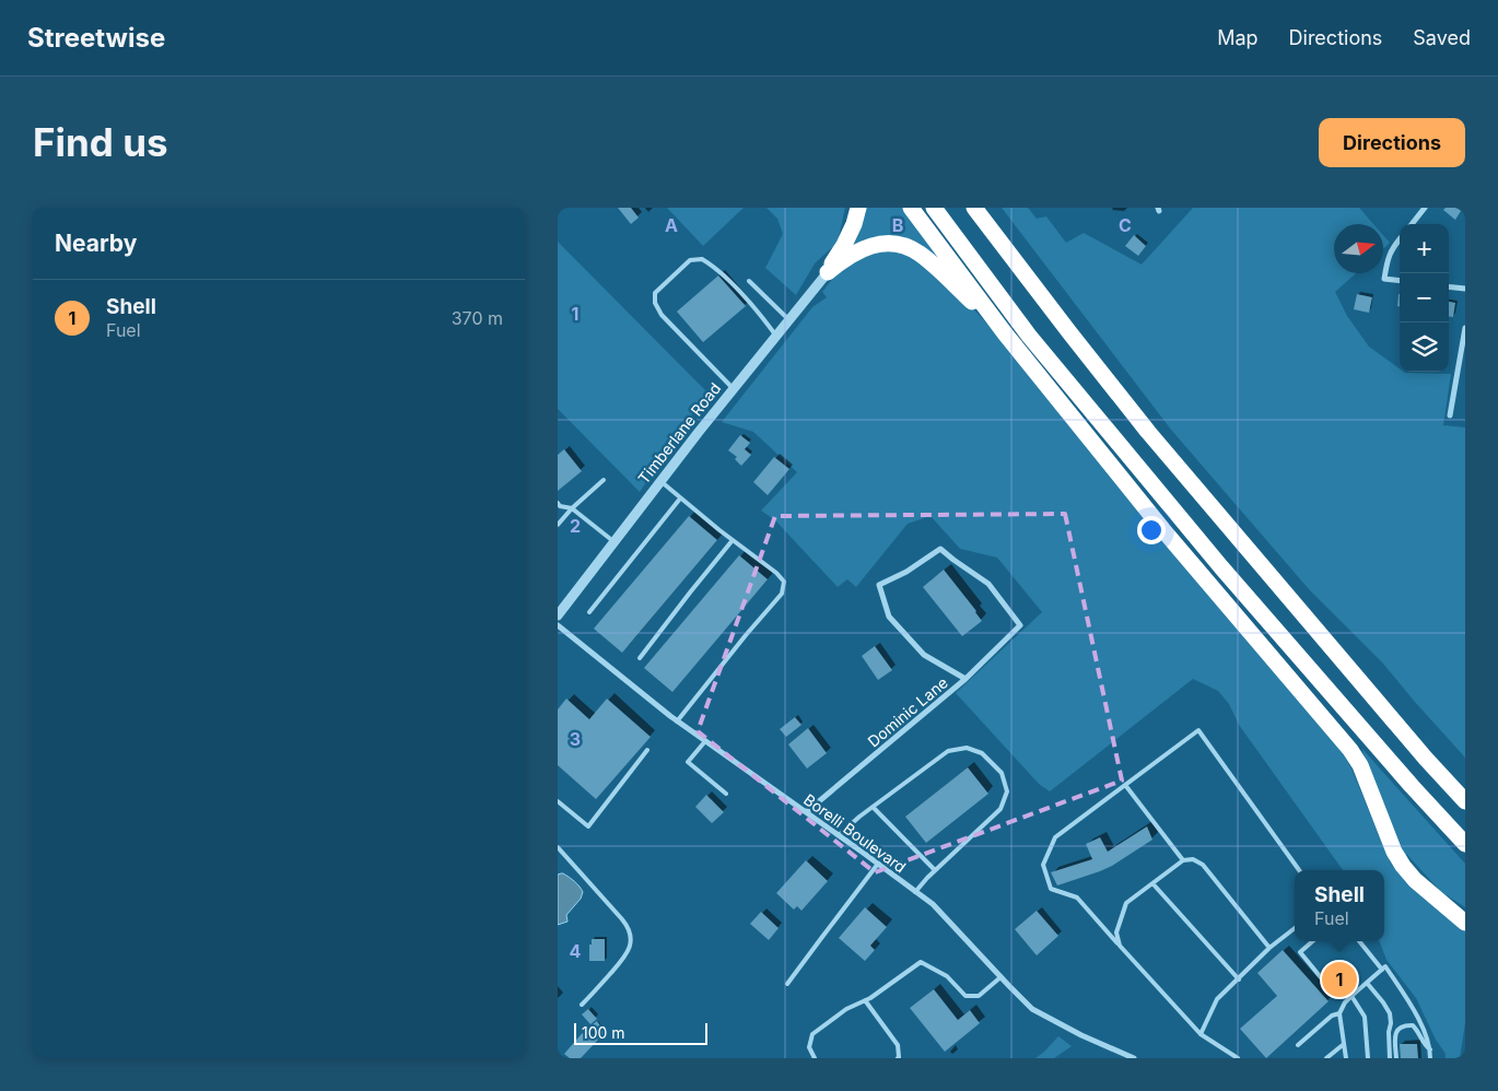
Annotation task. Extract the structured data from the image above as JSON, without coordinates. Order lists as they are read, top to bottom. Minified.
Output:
{"streets":{"street":["Timberlane Road","Dominic Lane","Borelli Boulevard"]},"crossings":[["Dominic Lane","Borelli Boulevard"]],"scale_bar":"100 m","north":"right","page":{"header":"Streetwise","nav":["Map","Directions","Saved"],"buttons":"Directions","title":"Find us","heading":"Nearby","map_buttons":["+","−"],"list":[{"mark":"1","name":"Shell","note":"Fuel","value":"370 m"}],"popup":["Shell","Fuel"],"pins":"1","scale":"100 m"},"grid":{"columns":["A","B","C"],"rows":["1","2","3","4"]}}
